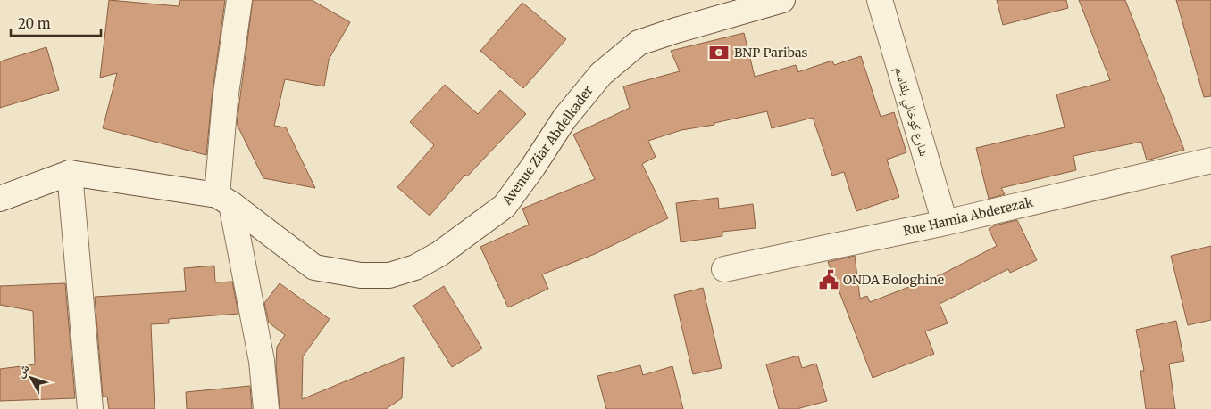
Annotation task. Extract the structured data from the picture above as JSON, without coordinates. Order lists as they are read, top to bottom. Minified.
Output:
{"streets":{"street":["شارع كوخالي بلقاسم","Avenue Ziar Abdelkader","Rue Hamia Abderezak"]},"crossings":[["شارع كوخالي بلقاسم","Rue Hamia Abderezak"]],"places":{"bank":["BNP Paribas"],"public building":["ONDA Bologhine"]},"scale_bar":"20 m","north":"top left"}
